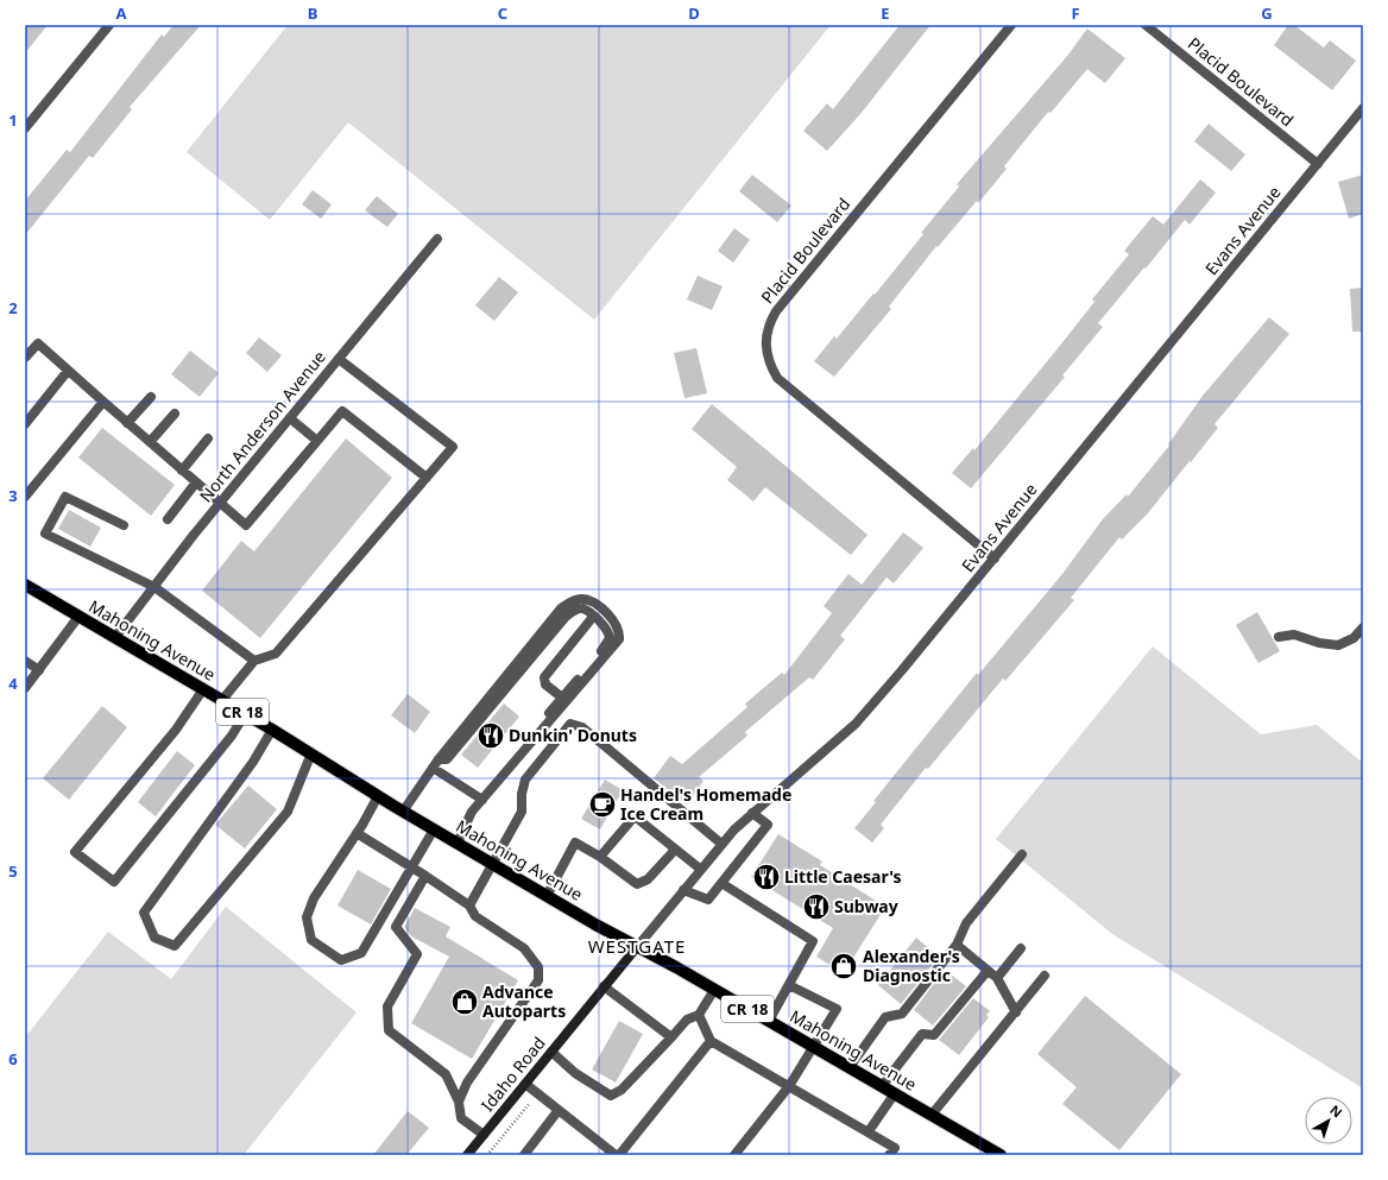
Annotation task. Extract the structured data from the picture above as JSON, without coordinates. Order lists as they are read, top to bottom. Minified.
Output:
{"streets":{"main road":["Mahoning Avenue","CR 18"],"street":["Placid Boulevard","Evans Avenue","North Anderson Avenue","Idaho Road"]},"crossings":[["Placid Boulevard","Evans Avenue"],["Evans Avenue","Mahoning Avenue"],["Evans Avenue","Idaho Road"],["North Anderson Avenue","Mahoning Avenue"],["Mahoning Avenue","Idaho Road"]],"districts":["WESTGATE"],"places":{"restaurant":["Dunkin' Donuts","Little Caesar's","Subway"],"cafe":["Handel's Homemade Ice Cream"],"shop":["Alexander's Diagnostic","Advance Autoparts"]},"north":"top right","grid":{"columns":["A","B","C","D","E","F","G"],"rows":["1","2","3","4","5","6"]}}
